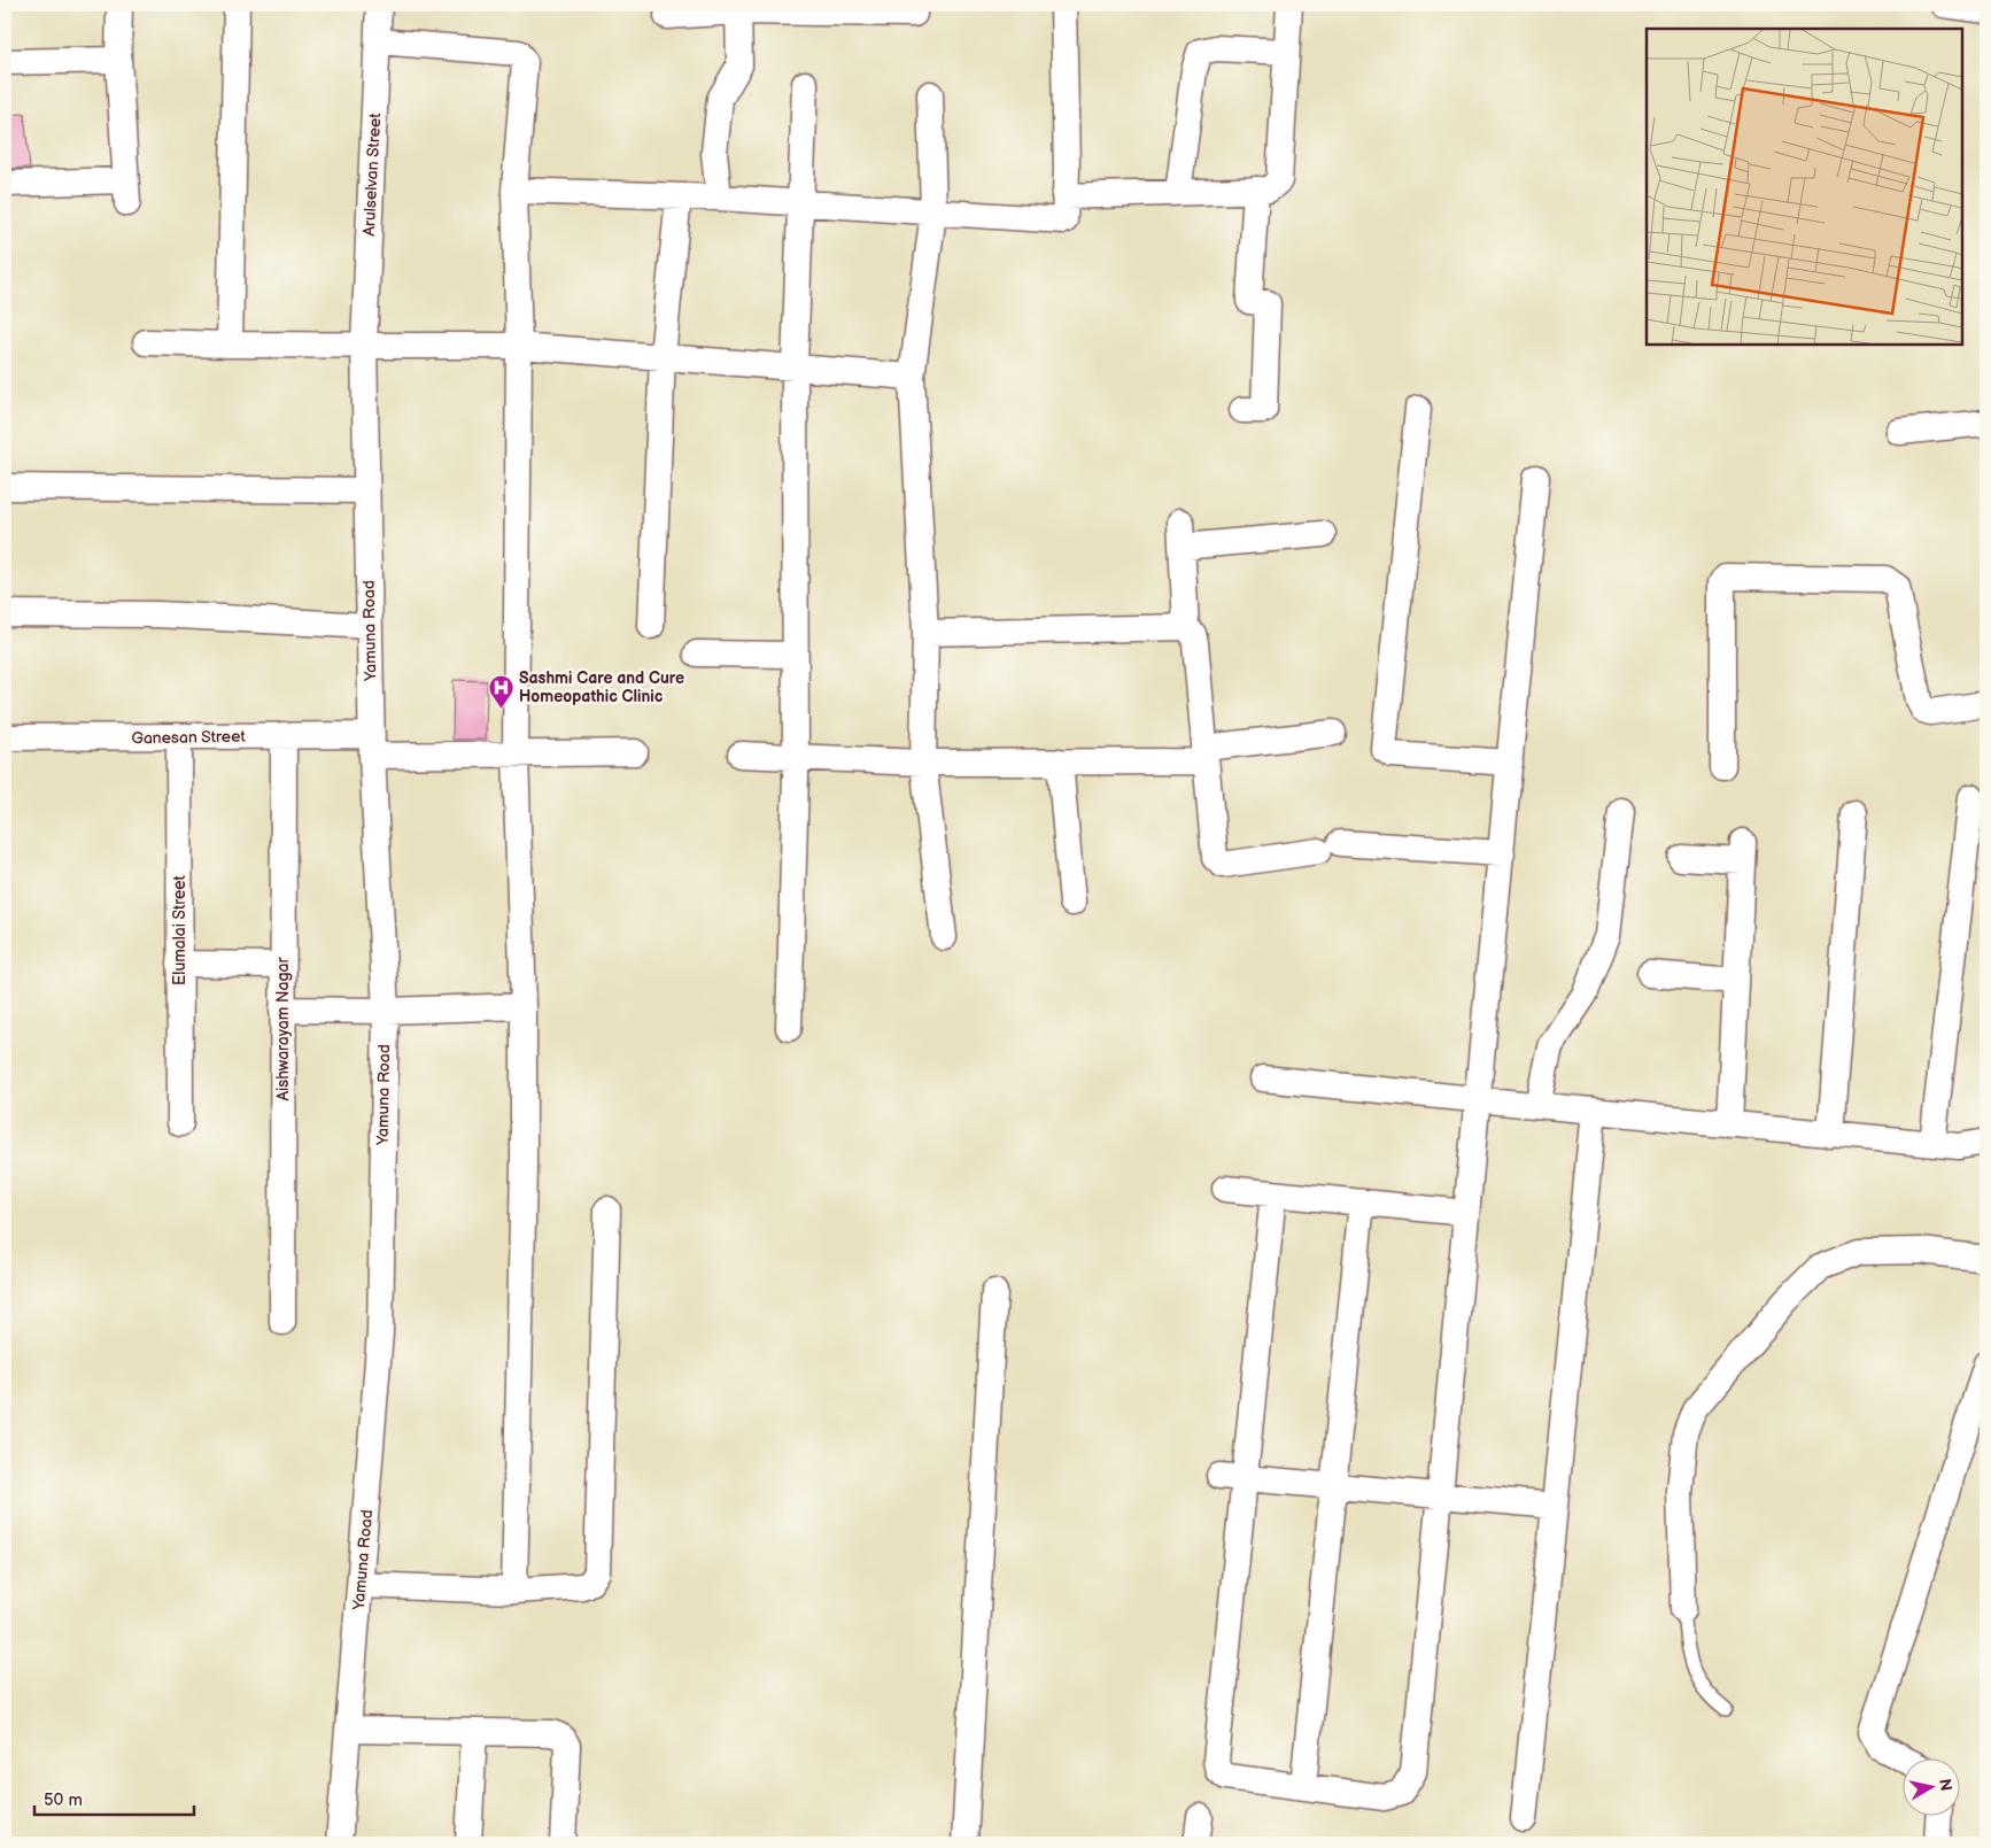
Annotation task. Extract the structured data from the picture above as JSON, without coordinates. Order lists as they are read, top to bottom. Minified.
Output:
{"streets":{"street":["Arulselvan Street","Yamuna Road","Ganesan Street","Elumalai Street","Aishwarayam Nagar"]},"crossings":[["Arulselvan Street","Yamuna Road"],["Yamuna Road","Ganesan Street"],["Ganesan Street","Elumalai Street"],["Ganesan Street","Aishwarayam Nagar"]],"places":{"hospital":["Sashmi Care and Cure Homeopathic Clinic"]},"scale_bar":"50 m","north":"right"}
